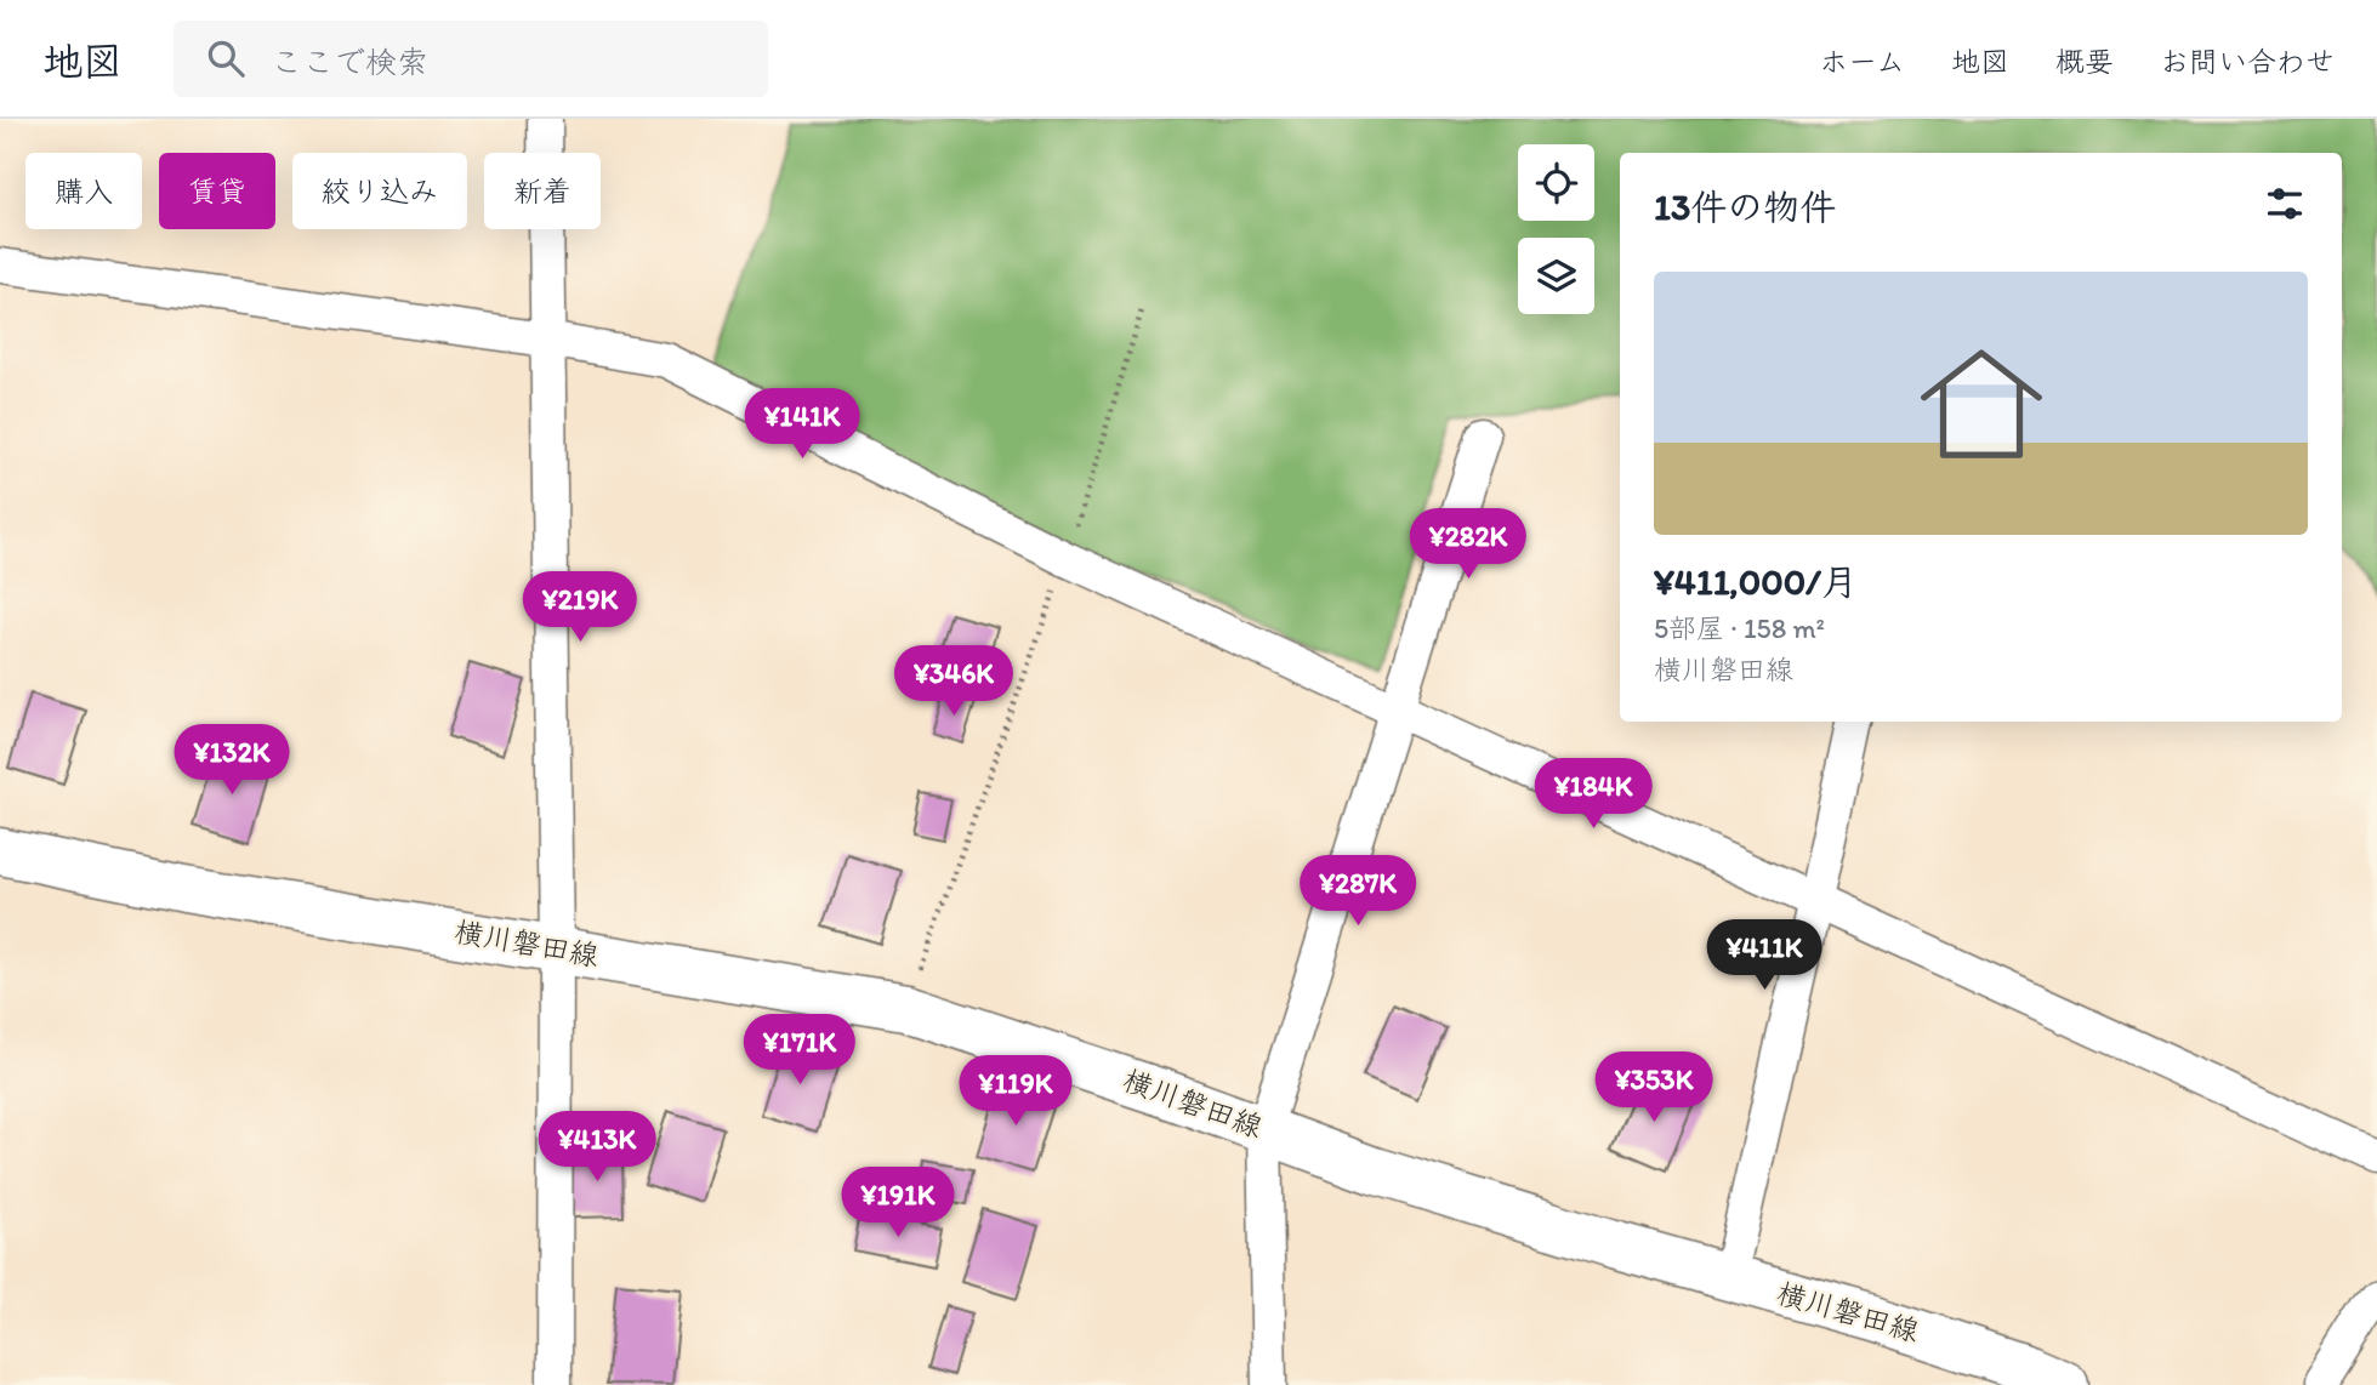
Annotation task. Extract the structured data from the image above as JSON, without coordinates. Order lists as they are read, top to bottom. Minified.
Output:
{"streets":{"main road":["横川磐田線"]},"page":{"header":"地図","search":"ここで検索","nav":["ホーム","地図","概要","お問い合わせ"],"chip":["購入","賃貸","絞り込み","新着"],"heading":"13件の物件","list":[{"name":"¥411,000/月","note":"5部屋 · 158 m² · 横川磐田線"}],"price":["¥141K","¥282K","¥219K","¥346K","¥132K","¥184K","¥287K","¥411K","¥171K","¥353K","¥119K","¥413K","¥191K"]}}
